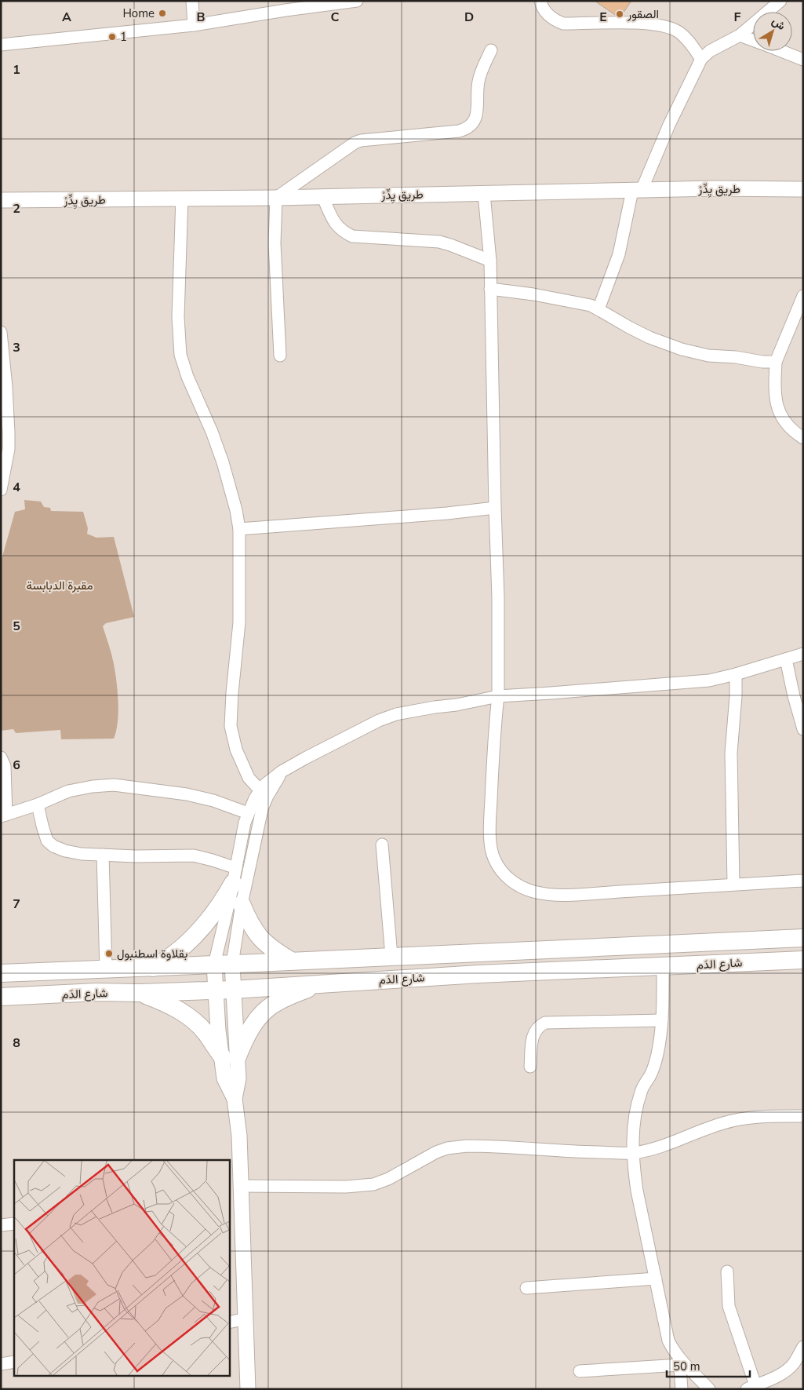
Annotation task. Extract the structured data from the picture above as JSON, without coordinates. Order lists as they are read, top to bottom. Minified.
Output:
{"streets":{"main road":["شارع الدَم"],"street":["طريق يِدِّرْ"]},"parks":["مقبرة الدبابسة"],"places":["Home","الصقور","1","بقلاوة اسطنبول"],"scale_bar":"50 m","north":"top right","grid":{"columns":["A","B","C","D","E","F"],"rows":["1","2","3","4","5","6","7","8"]}}
